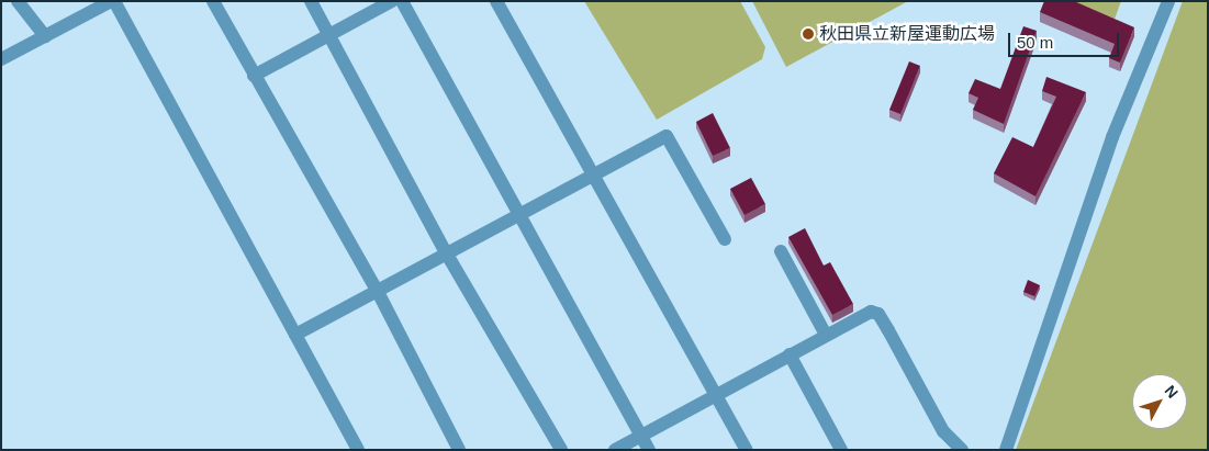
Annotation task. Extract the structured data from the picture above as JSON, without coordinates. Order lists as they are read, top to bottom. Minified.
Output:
{"places":["秋田県立新屋運動広場"],"scale_bar":"50 m","north":"top right"}
